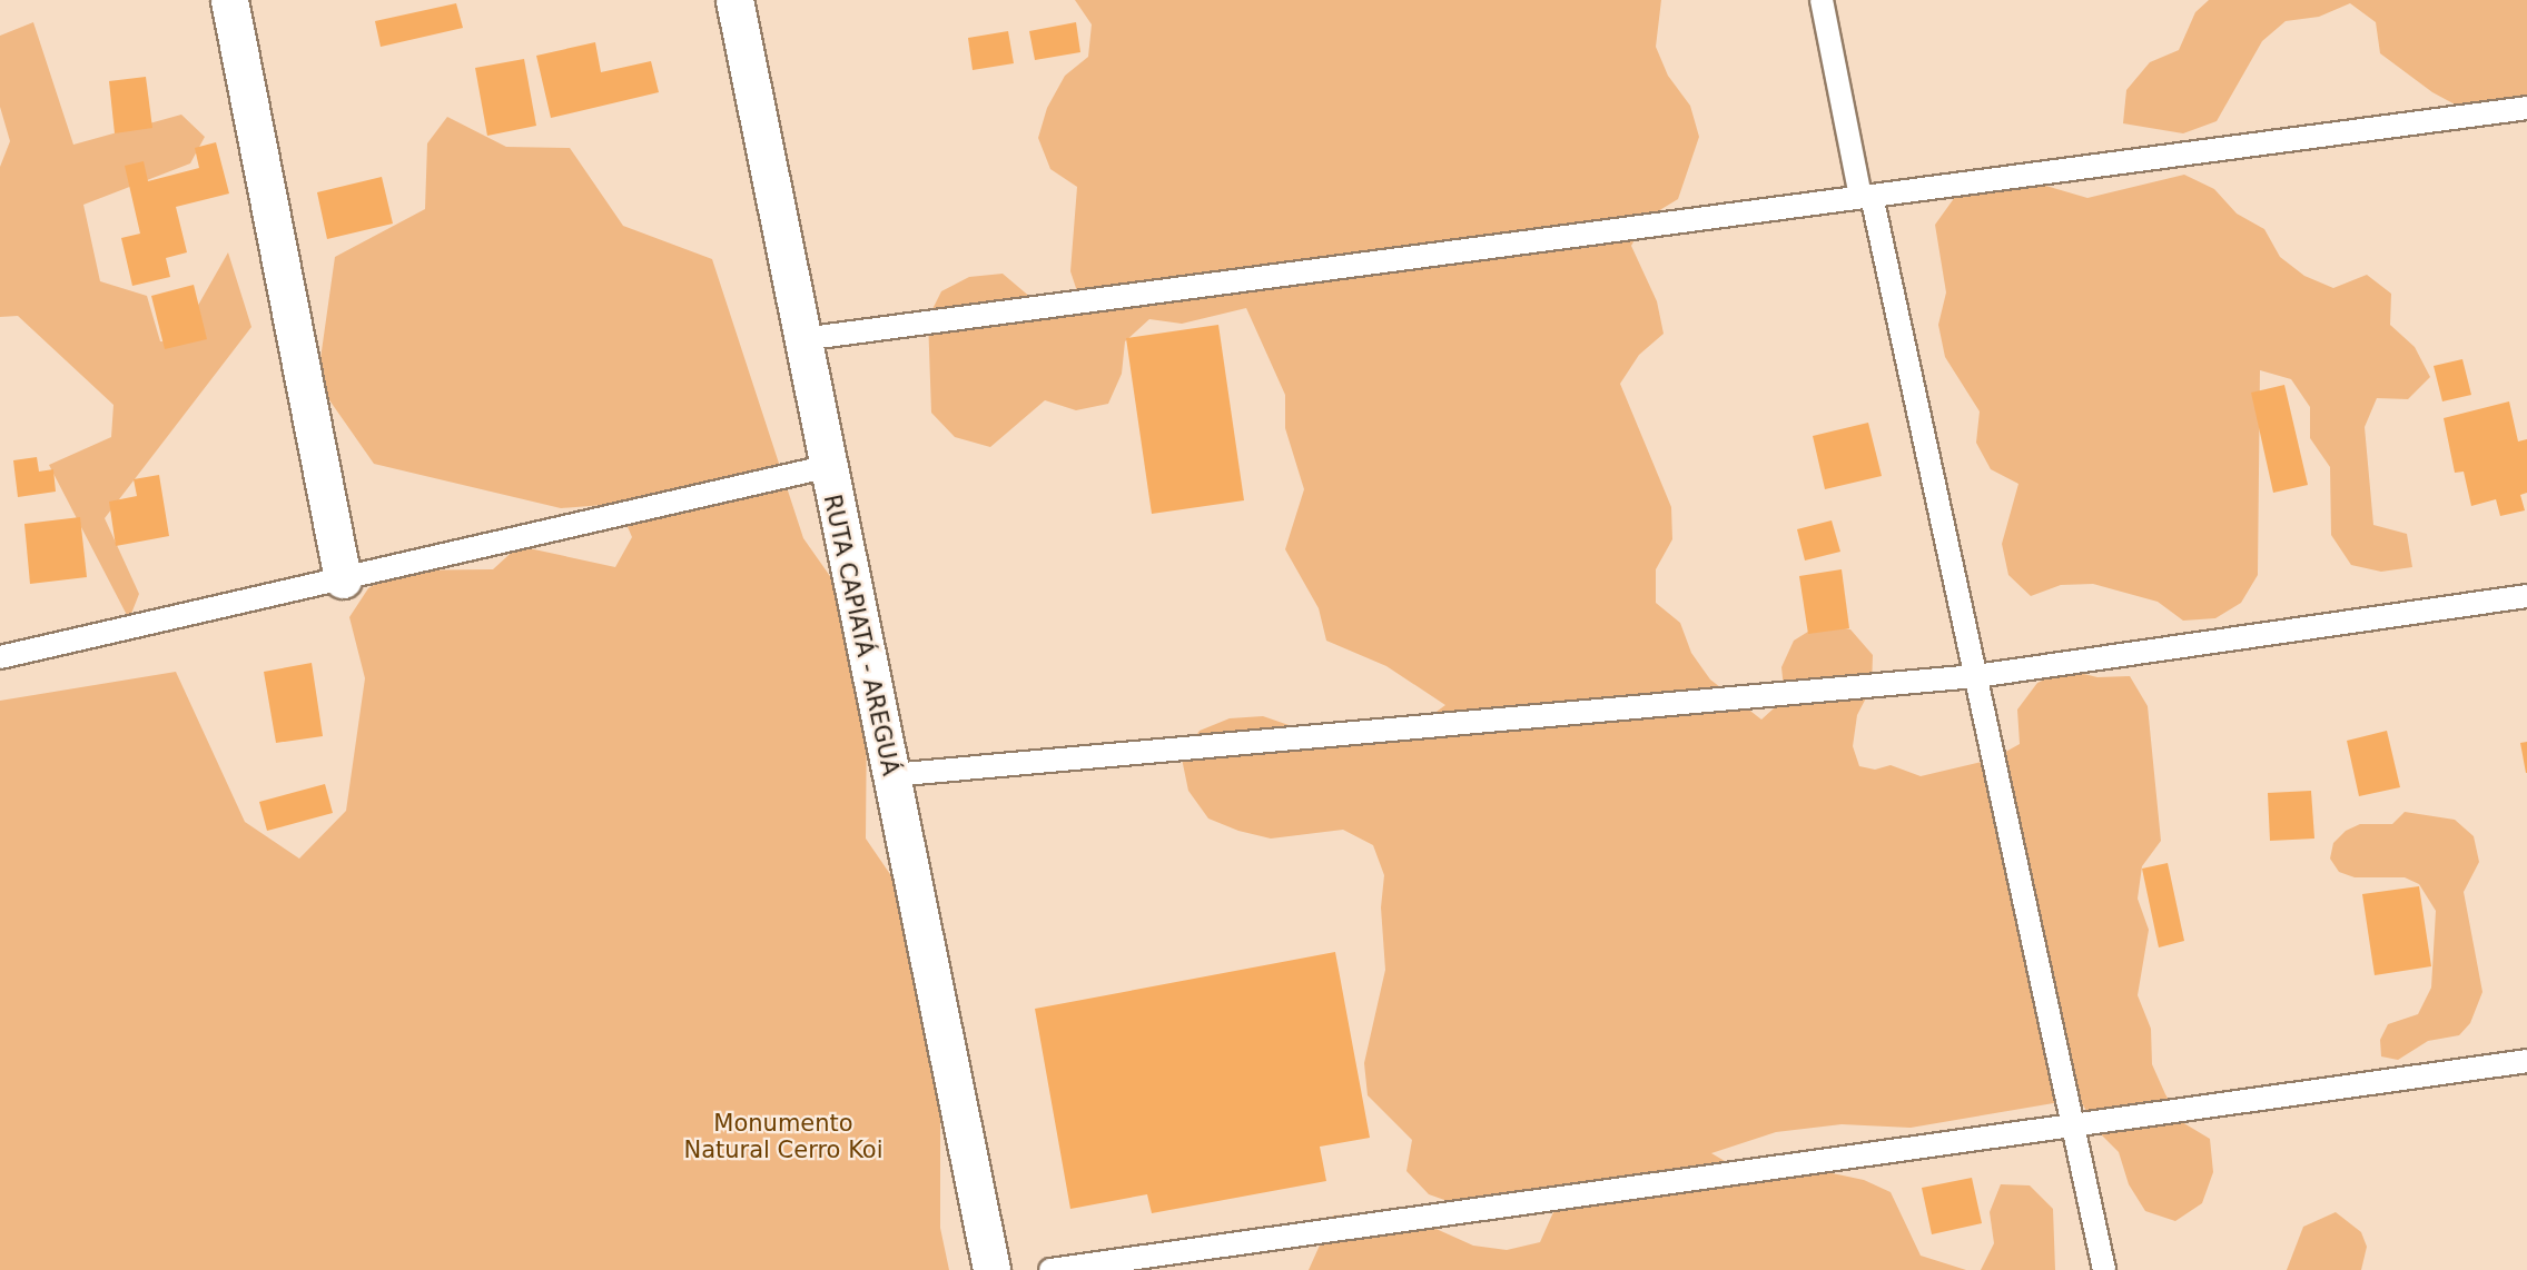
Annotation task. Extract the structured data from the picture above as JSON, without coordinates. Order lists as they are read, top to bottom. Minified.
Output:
{"streets":{"main road":["RUTA CAPIATÁ - AREGUÁ"]},"parks":["Monumento Natural Cerro Koi"]}
